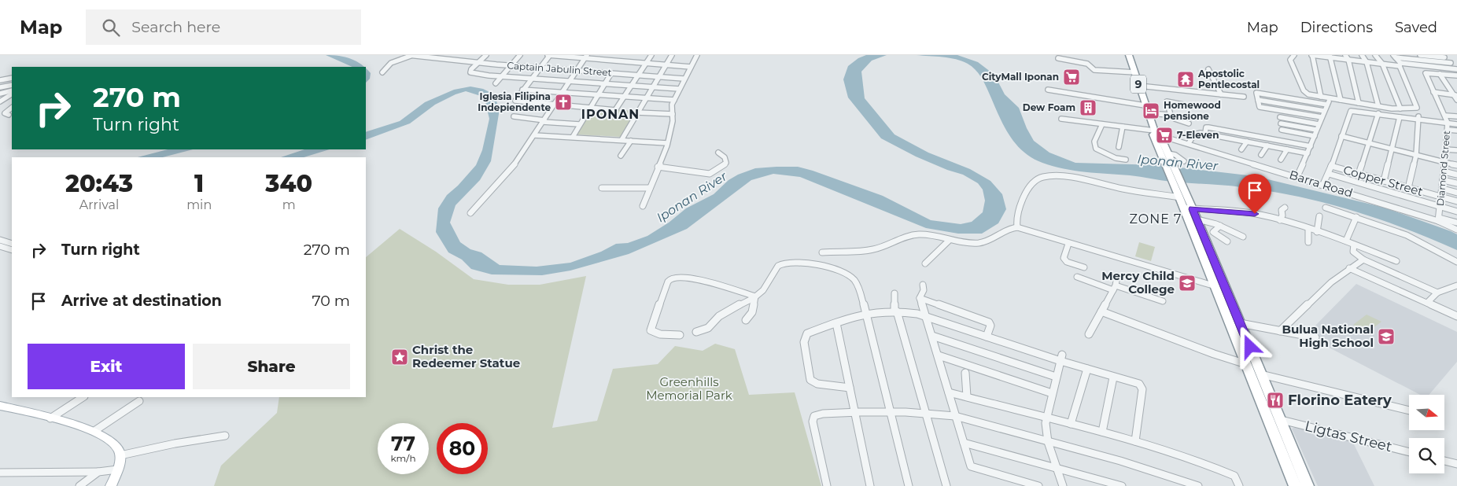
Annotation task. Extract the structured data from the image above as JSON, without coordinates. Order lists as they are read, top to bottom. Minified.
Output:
{"streets":{"highway":["9"],"street":["Captain Jabulin Street","Diamond Street","Copper Street","Barra Road","Ligtas Street"]},"crossings":[["9","Barra Road"],["9","Ligtas Street"],["Diamond Street","Copper Street"],["Diamond Street","Barra Road"]],"districts":["IPONAN","ZONE 7"],"water":["Iponan River"],"parks":["Greenhills Memorial Park"],"places":{"supermarket":["CityMall Iponan","7-Eleven"],"temple":["Apostolic Pentlecostal"],"church":["Iglesia Filipina Indepiendente"],"building":["Dew Foam"],"hotel":["Homewood pensione"],"school or university":["Mercy Child College","Bulua National High School"],"place":["Christ the Redeemer Statue"],"restaurant":["Florino Eatery"]},"north":"right","page":{"header":"Map","search":"Search here","nav":["Map","Directions","Saved"],"turn":["270 m","Turn right"],"eta":["20:43","Arrival","1","min","340","m"],"list":[{"name":"Turn right","value":"270 m"},{"name":"Arrive at destination","value":"70 m"}],"buttons":["Exit","Share"],"speed":"77 km/h","limit":"80"}}
